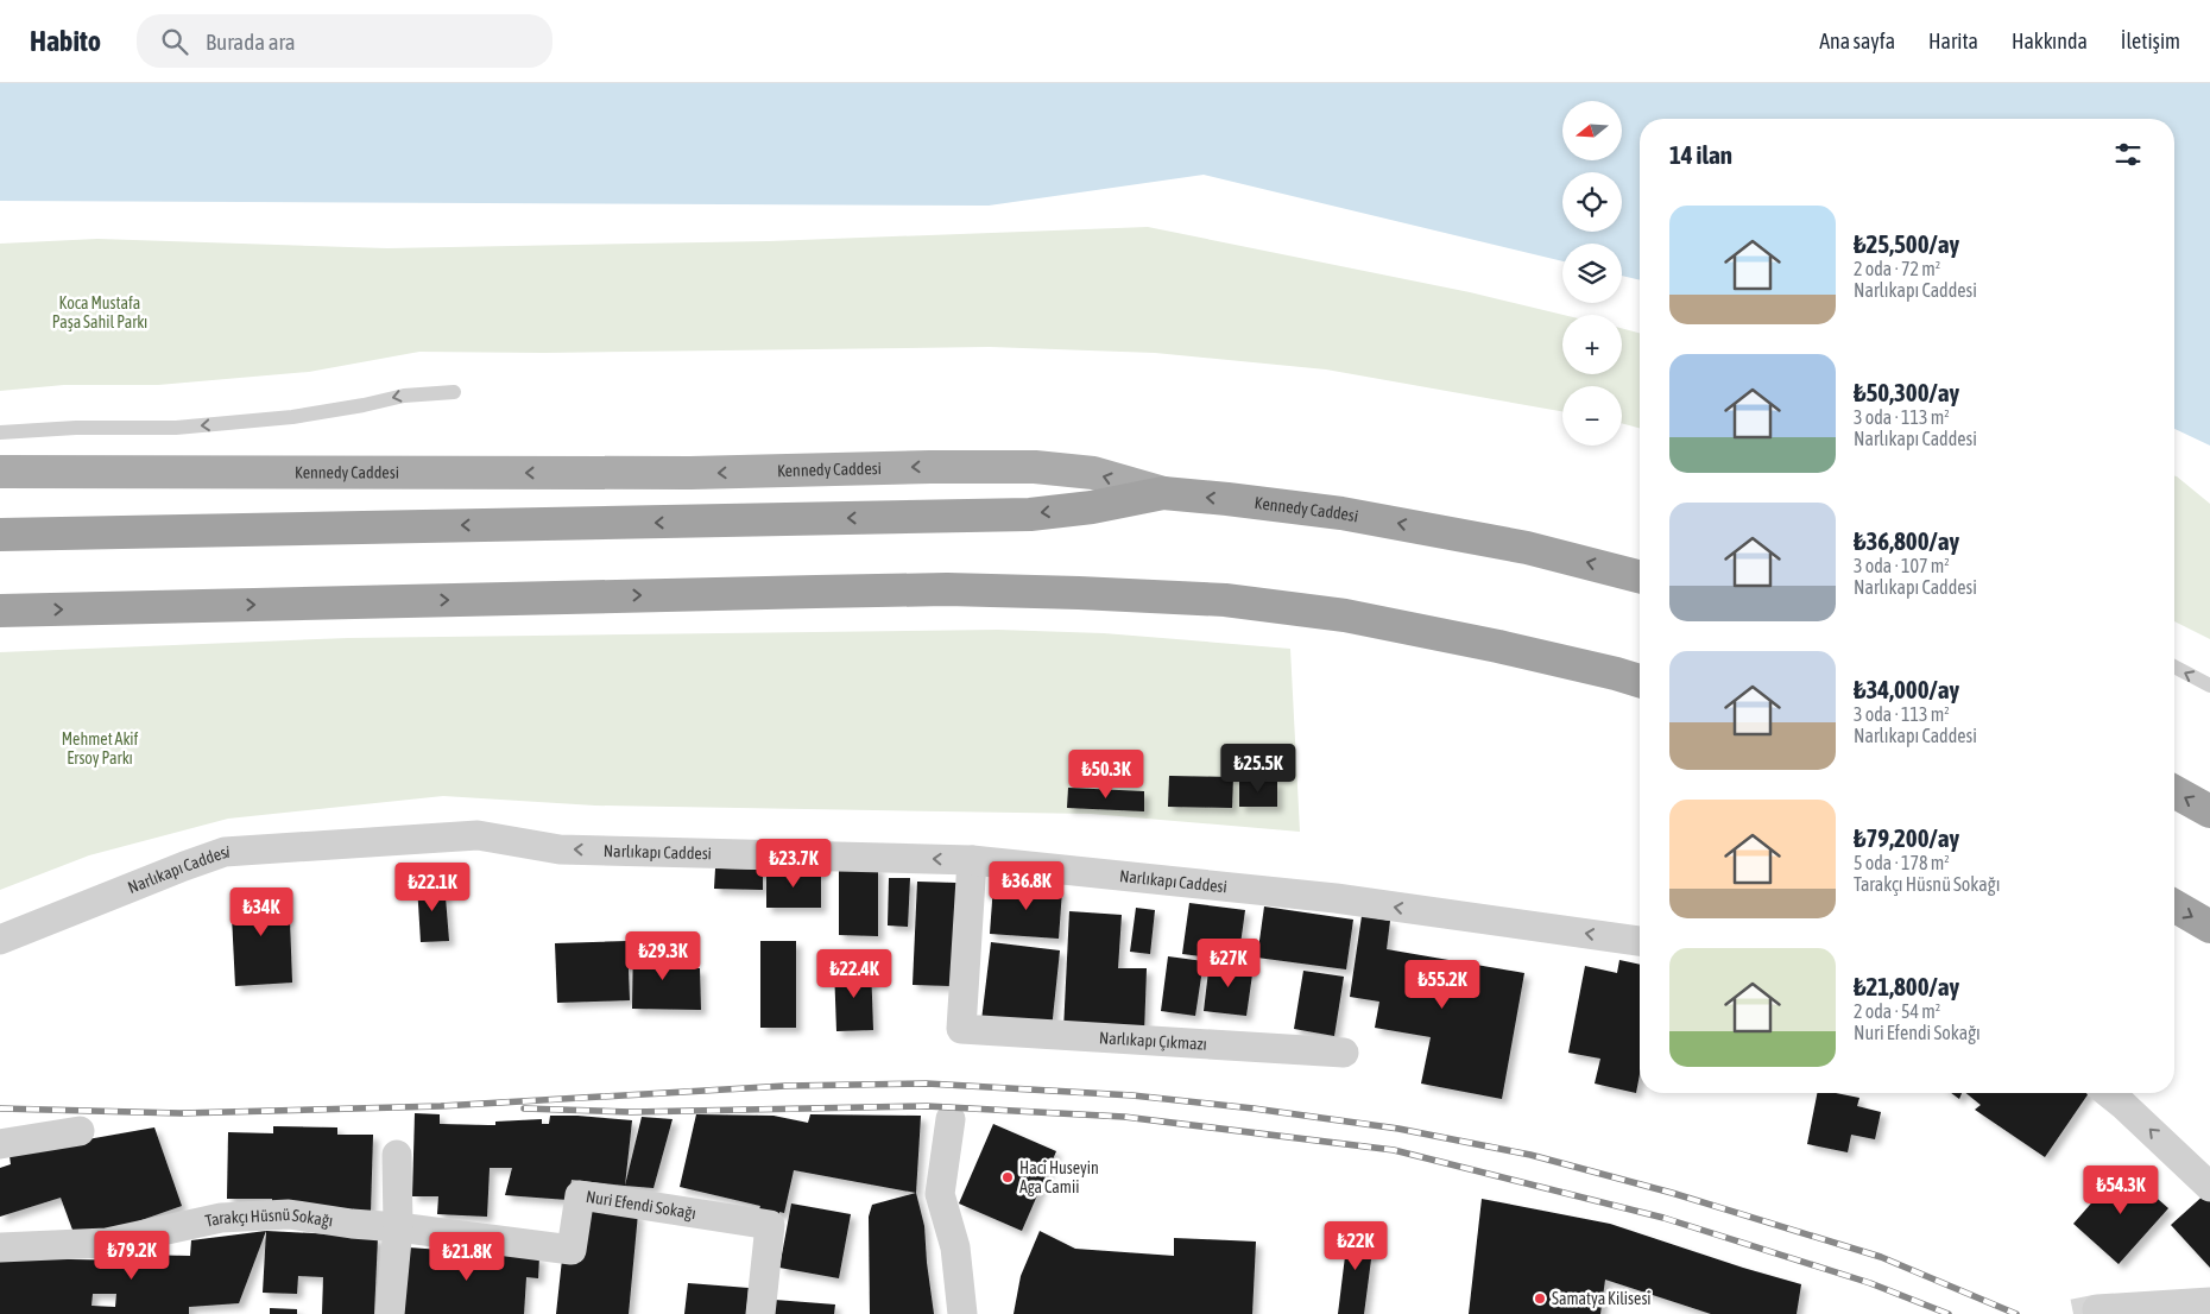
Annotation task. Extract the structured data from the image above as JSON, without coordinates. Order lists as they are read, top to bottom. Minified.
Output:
{"streets":{"highway":["Kennedy Caddesi"],"street":["Narlıkapı Caddesi","Narlıkapı Çıkmazı","Nuri Efendi Sokağı","Tarakçı Hüsnü Sokağı"]},"crossings":[["Narlıkapı Caddesi","Narlıkapı Çıkmazı"],["Nuri Efendi Sokağı","Tarakçı Hüsnü Sokağı"]],"one_way":["Kennedy Caddesi","Narlıkapı Caddesi"],"parks":["Koca Mustafa Paşa Sahil Parkı","Mehmet Akif Ersoy Parkı"],"places":["Haci Huseyin Aga Camii","Samatya Kilisesi"],"north":"left","page":{"header":"Habito","search":"Burada ara","nav":["Ana sayfa","Harita","Hakkında","İletişim"],"map_buttons":["+","−"],"heading":"14 ilan","list":[{"name":"₺25,500/ay","note":"2 oda · 72 m² · Narlıkapı Caddesi"},{"name":"₺50,300/ay","note":"3 oda · 113 m² · Narlıkapı Caddesi"},{"name":"₺36,800/ay","note":"3 oda · 107 m² · Narlıkapı Caddesi"},{"name":"₺34,000/ay","note":"3 oda · 113 m² · Narlıkapı Caddesi"},{"name":"₺79,200/ay","note":"5 oda · 178 m² · Tarakçı Hüsnü Sokağı"},{"name":"₺21,800/ay","note":"2 oda · 54 m² · Nuri Efendi Sokağı"}],"price":["₺25.5K","₺50.3K","₺23.7K","₺36.8K","₺22.1K","₺34K","₺29.3K","₺27K","₺22.4K","₺55.2K","₺54.3K","₺22K","₺79.2K","₺21.8K"]}}
